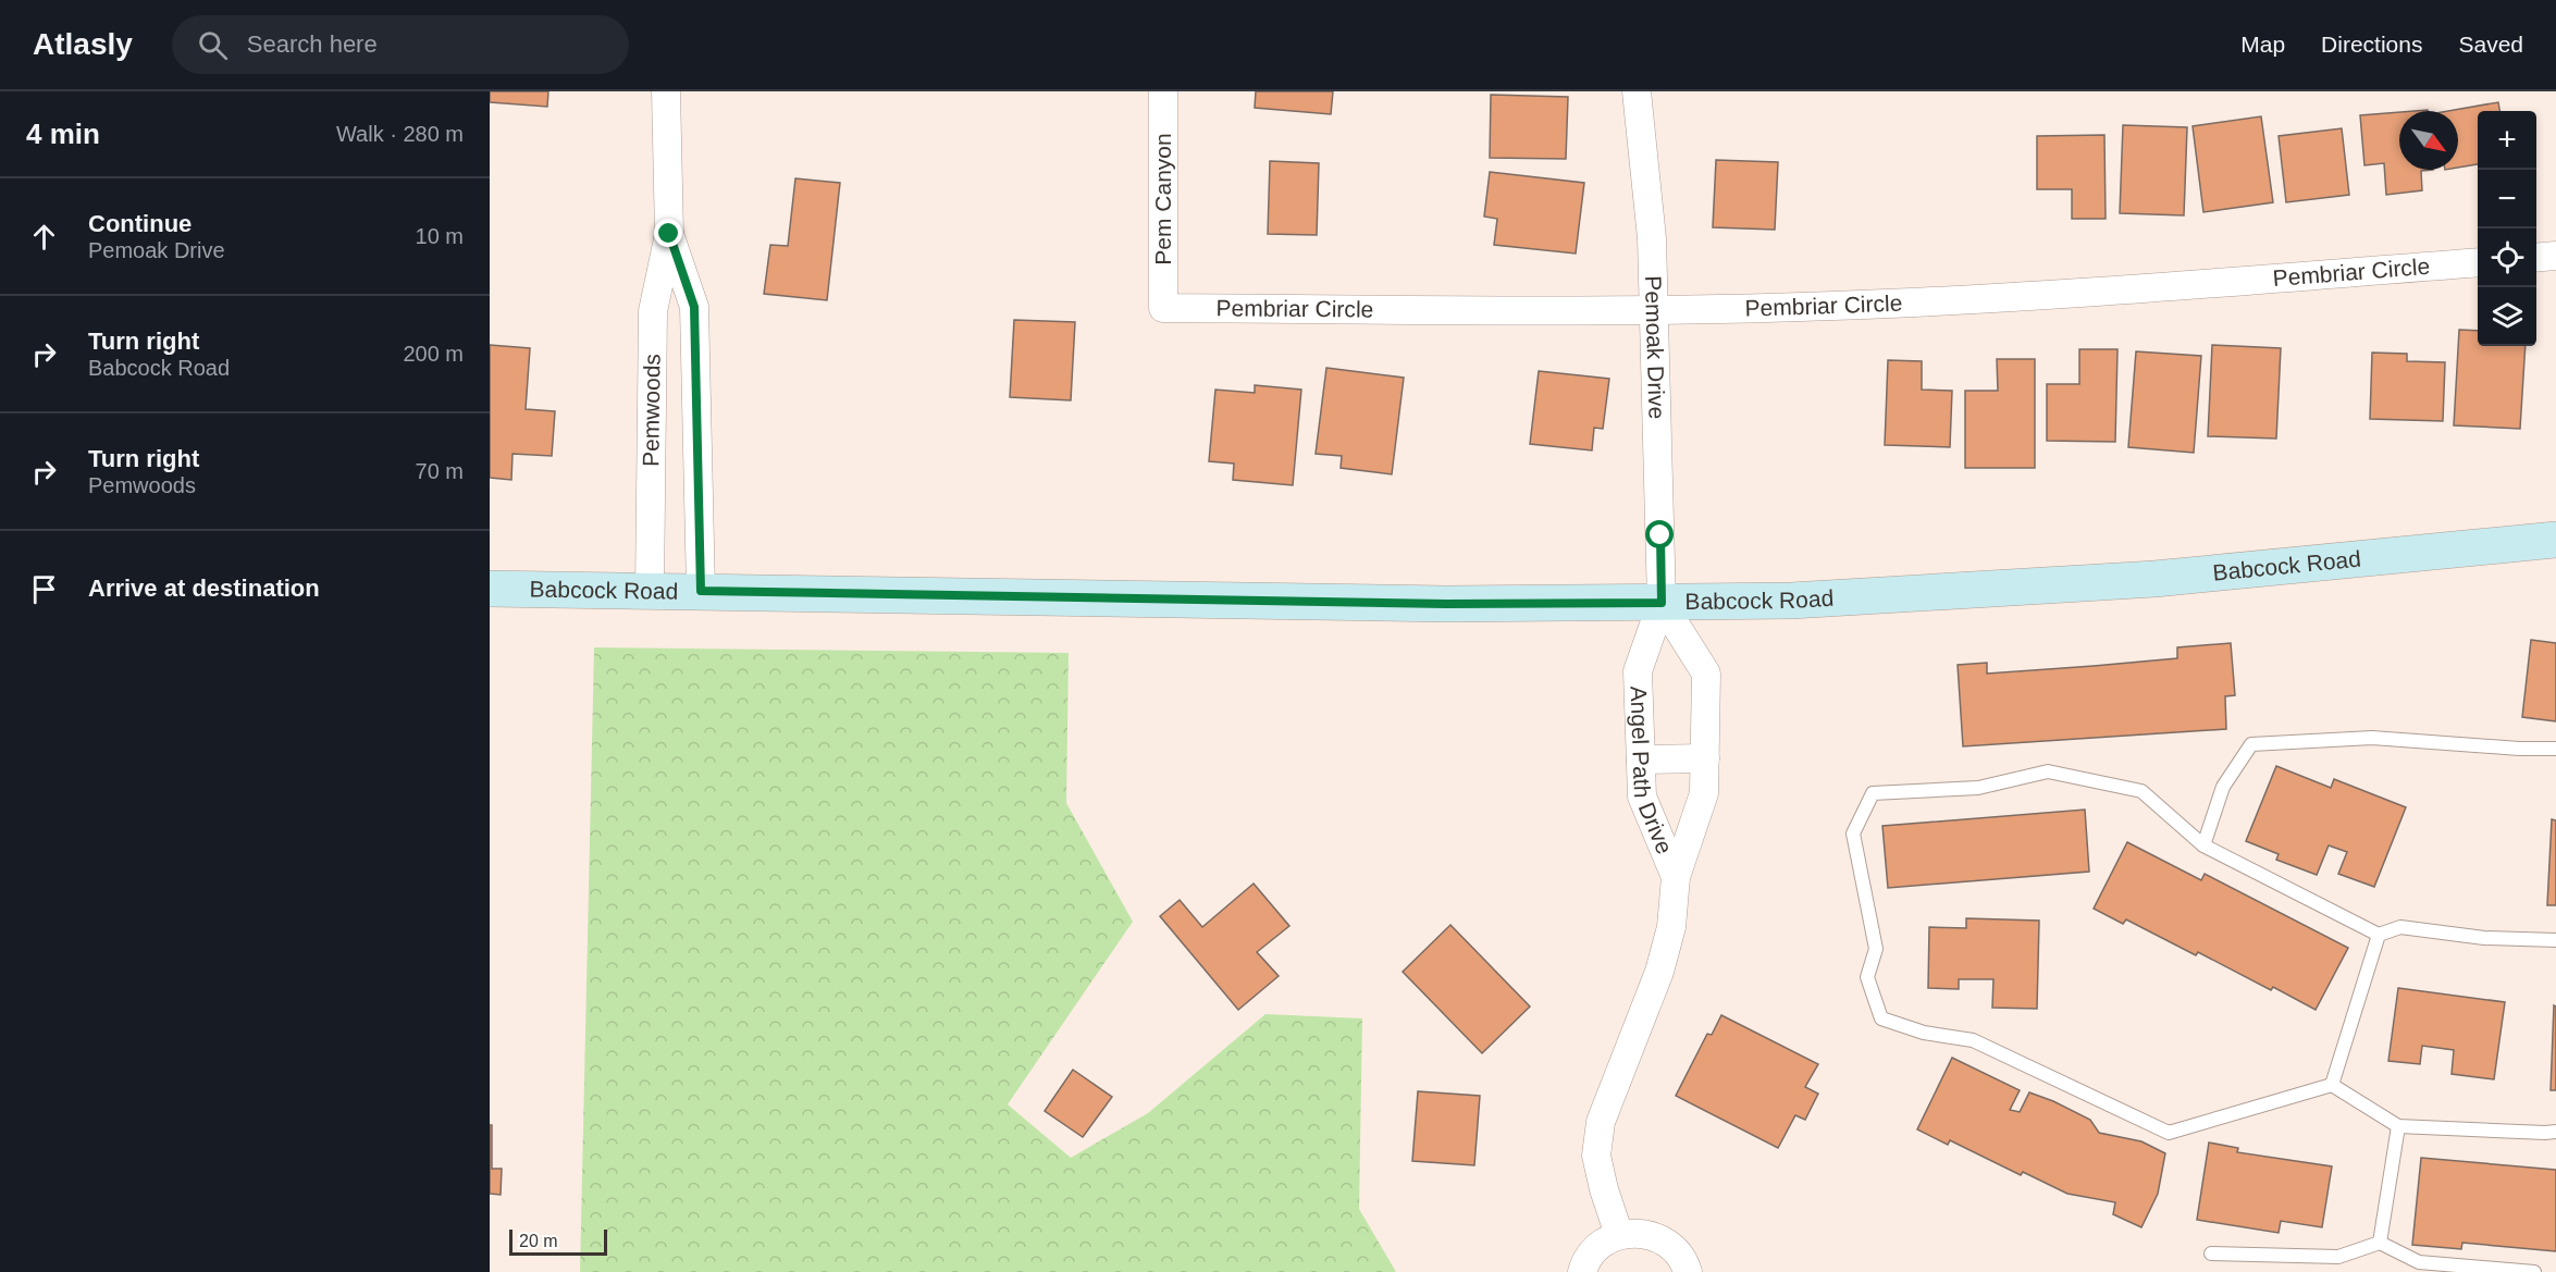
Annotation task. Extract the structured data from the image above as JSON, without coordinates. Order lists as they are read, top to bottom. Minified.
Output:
{"streets":{"main road":["Babcock Road"],"street":["Pem Canyon","Pembriar Circle","Pemoak Drive","Pemwoods","Angel Path Drive"]},"crossings":[["Pem Canyon","Pembriar Circle"],["Pembriar Circle","Pemoak Drive"],["Pemoak Drive","Babcock Road"],["Pemoak Drive","Angel Path Drive"],["Pemwoods","Babcock Road"],["Babcock Road","Angel Path Drive"]],"scale_bar":"20 m","north":"bottom right","page":{"header":"Atlasly","search":"Search here","nav":["Map","Directions","Saved"],"heading":["4 min","Walk · 280 m"],"map_buttons":["+","−"],"list":[["Continue","Pemoak Drive","10 m"],["Turn right","Babcock Road","200 m"],["Turn right","Pemwoods","70 m"],"Arrive at destination"],"scale":"20 m"}}
